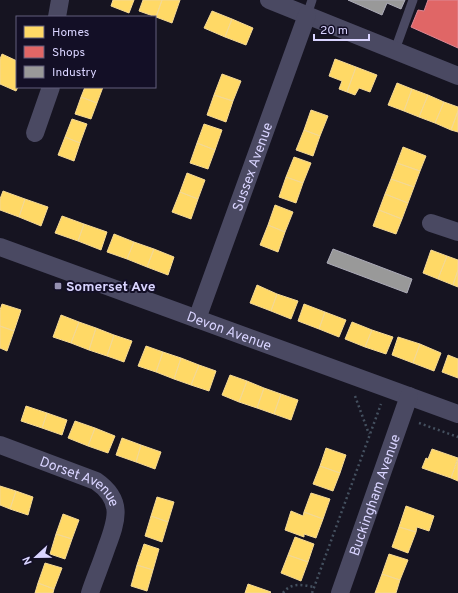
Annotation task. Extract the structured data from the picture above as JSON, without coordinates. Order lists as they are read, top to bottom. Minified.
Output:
{"streets":{"street":["Sussex Avenue","Devon Avenue","Dorset Avenue","Buckingham Avenue"]},"crossings":[["Sussex Avenue","Devon Avenue"],["Devon Avenue","Buckingham Avenue"]],"places":{"transit":["Somerset Ave"]},"legend":["Homes","Shops","Industry"],"scale_bar":"20 m","north":"left"}
